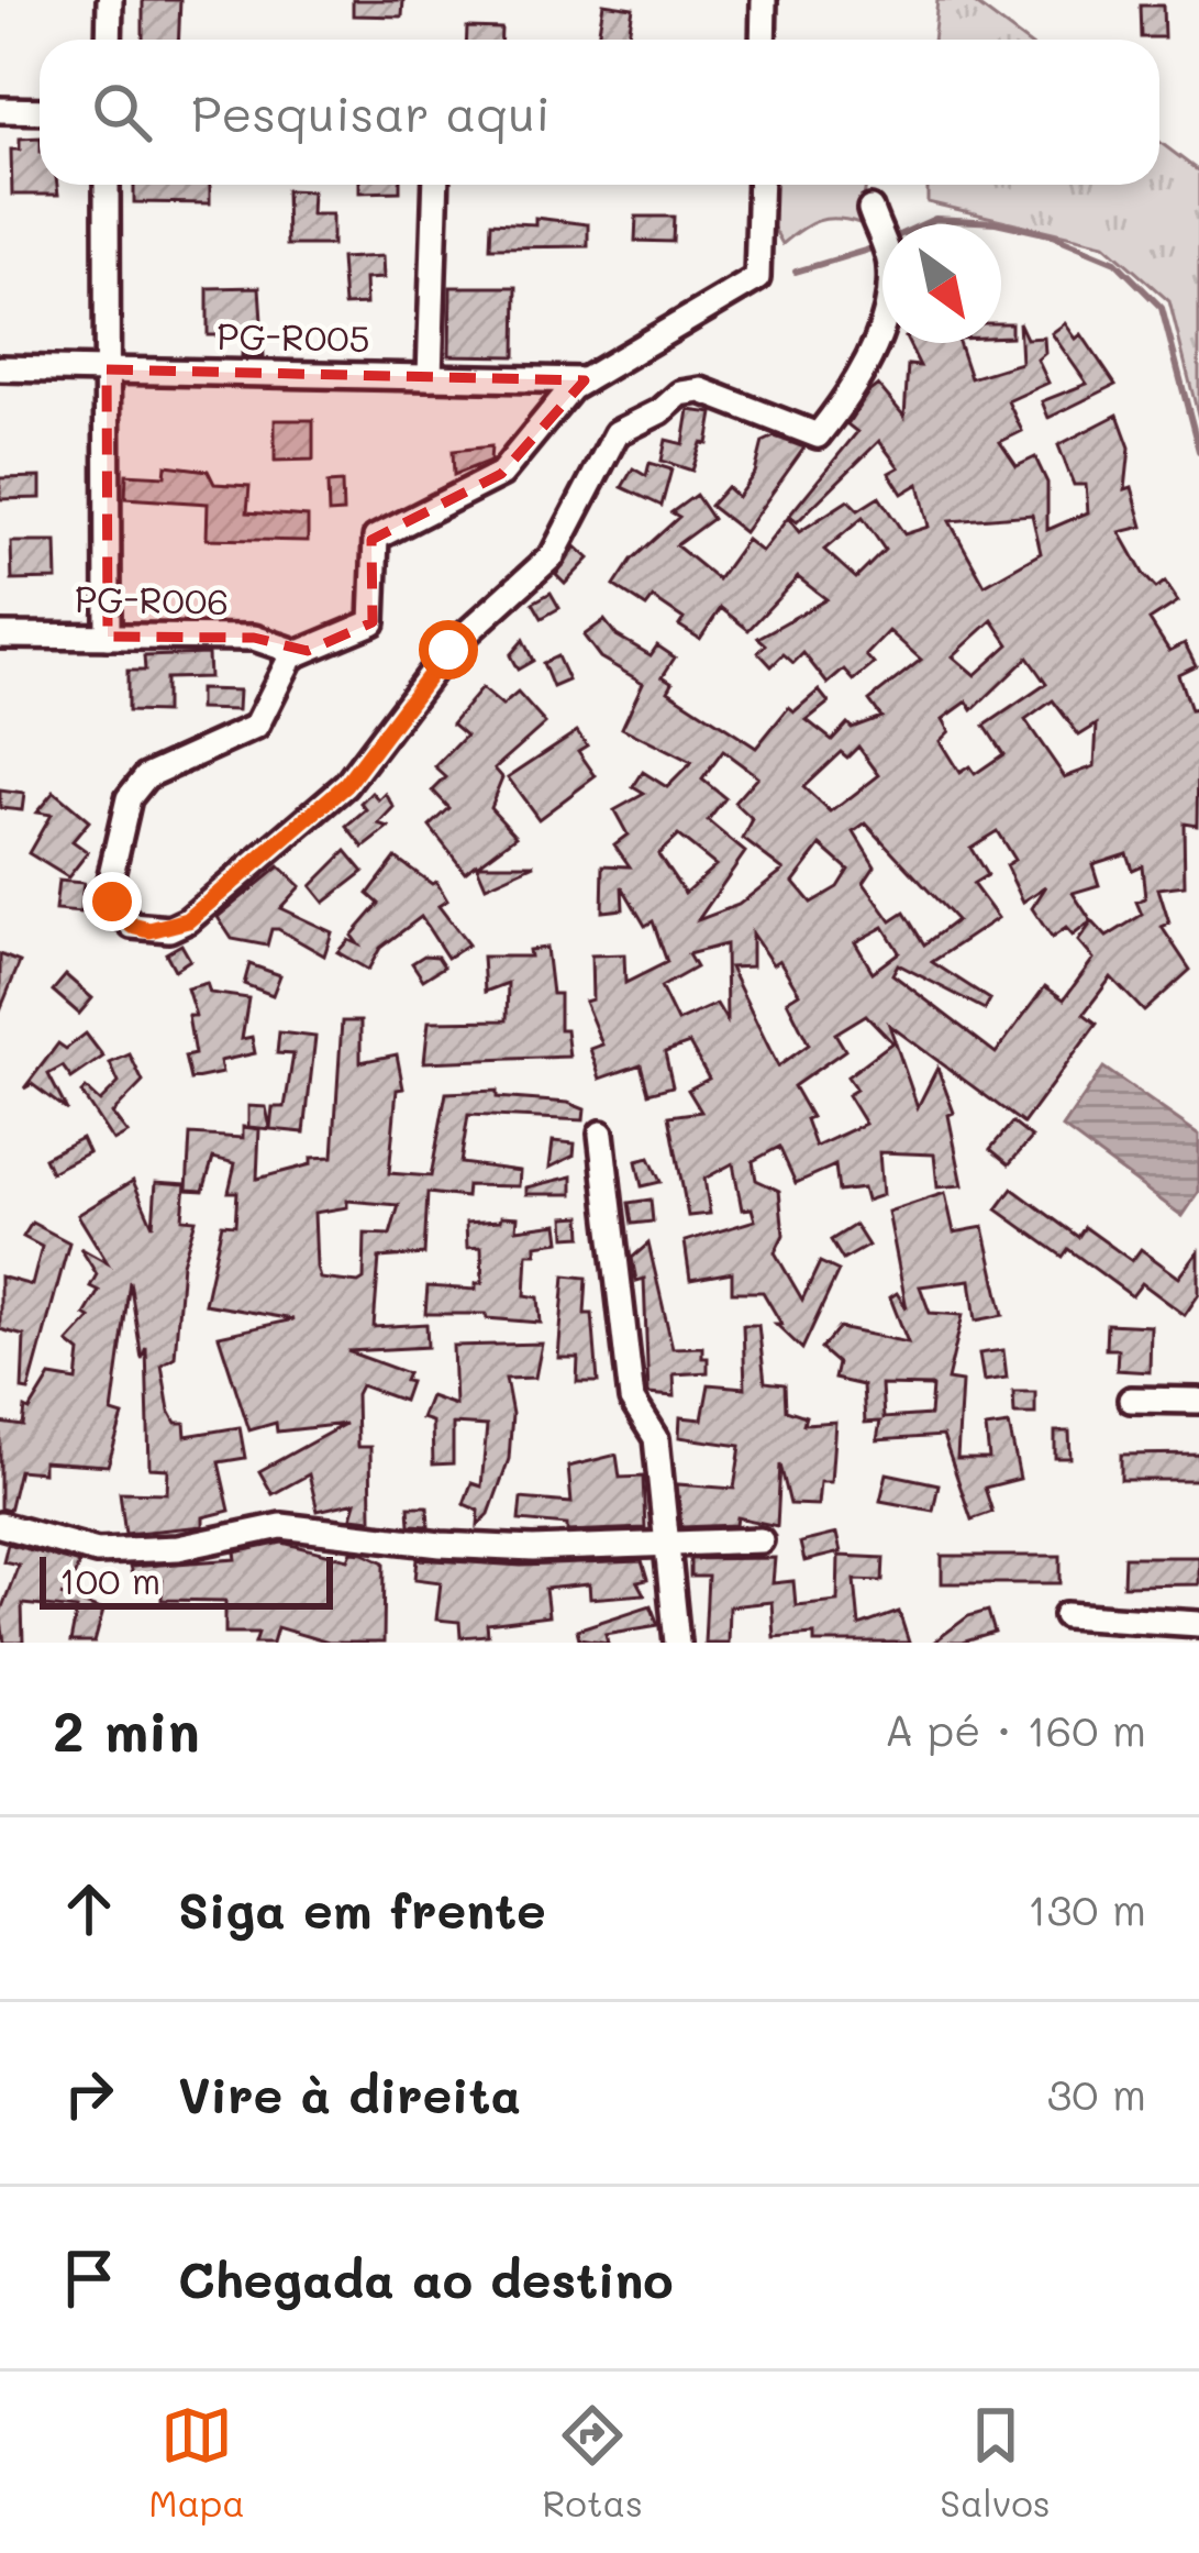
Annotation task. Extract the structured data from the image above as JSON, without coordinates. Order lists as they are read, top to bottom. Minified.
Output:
{"streets":{"street":["PG-R005","PG-R006"]},"scale_bar":"100 m","north":"bottom right","page":{"search":"Pesquisar aqui","scale":"100 m","heading":["2 min","A pé · 160 m"],"list":[["Siga em frente","130 m"],["Vire à direita","30 m"],"Chegada ao destino"],"nav":["Mapa","Rotas","Salvos"]}}
